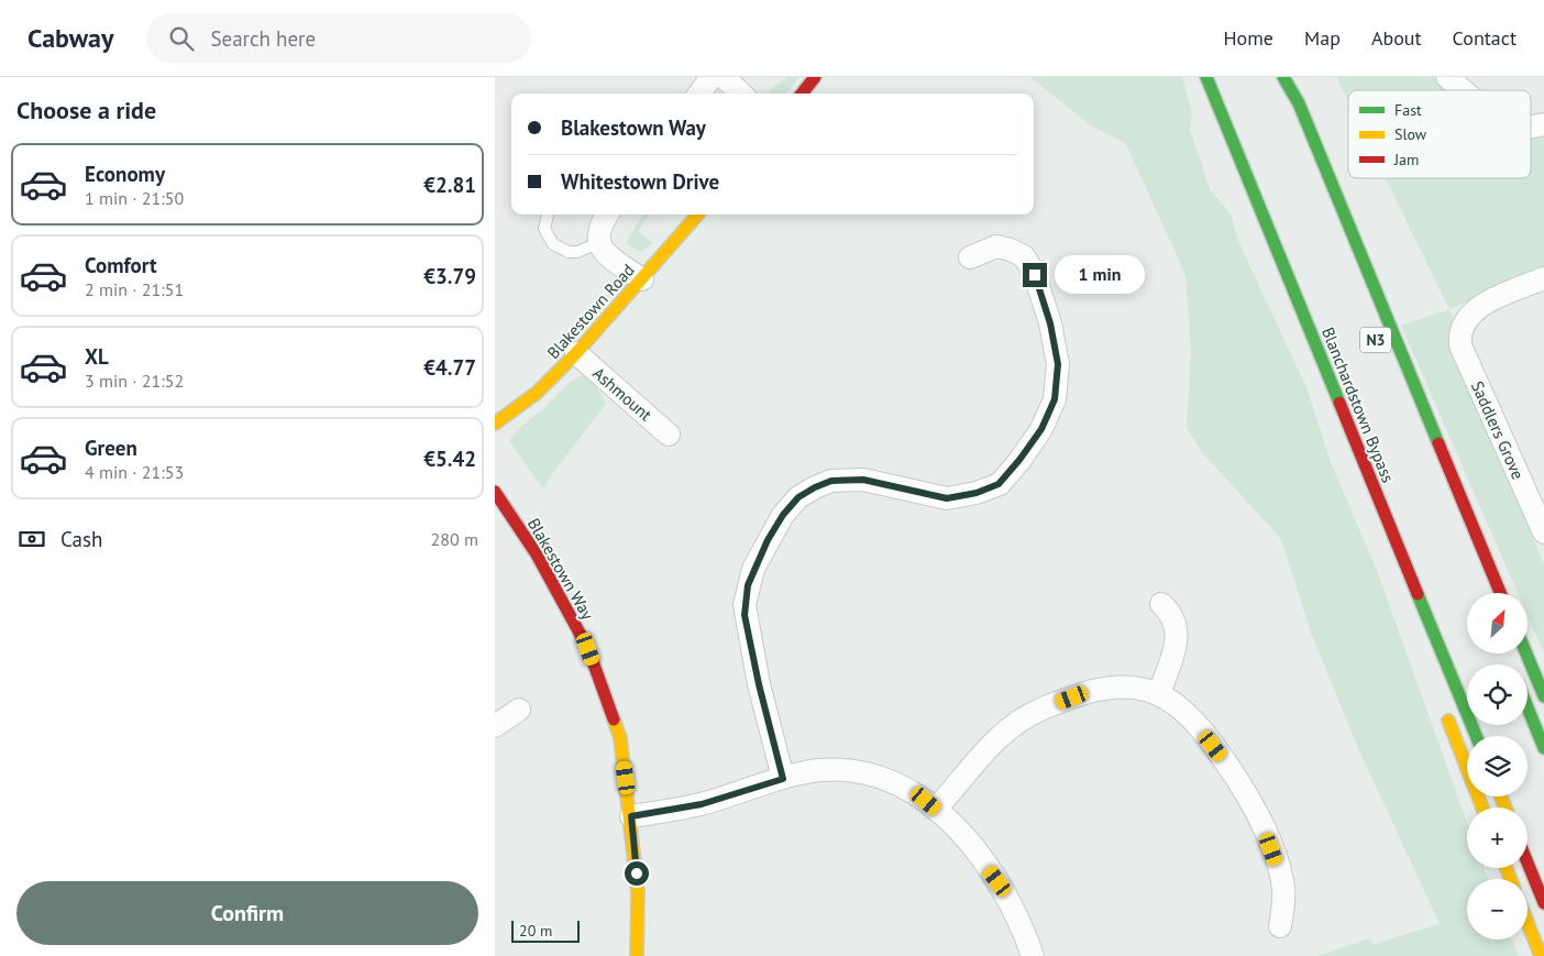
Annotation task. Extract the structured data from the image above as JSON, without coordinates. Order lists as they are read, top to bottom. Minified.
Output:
{"streets":{"main road":["Blakestown Road","Blanchardstown Bypass","Blakestown Way"],"street":["Ashmount","Saddlers Grove"]},"crossings":[["Blakestown Road","Ashmount"]],"legend":["Fast","Slow","Jam"],"scale_bar":"20 m","north":"top right","page":{"header":"Cabway","search":"Search here","nav":["Home","Map","About","Contact"],"heading":"Choose a ride","banner":["Blakestown Way","Whitestown Drive"],"list":[{"name":"Economy","note":"1 min · 21:50","value":"€2.81"},{"name":"Comfort","note":"2 min · 21:51","value":"€3.79"},{"name":"XL","note":"3 min · 21:52","value":"€4.77"},{"name":"Green","note":"4 min · 21:53","value":"€5.42"}],"bubble":"1 min","pay":["Cash","280 m"],"map_buttons":["+","−"],"buttons":"Confirm","scale":"20 m"}}
